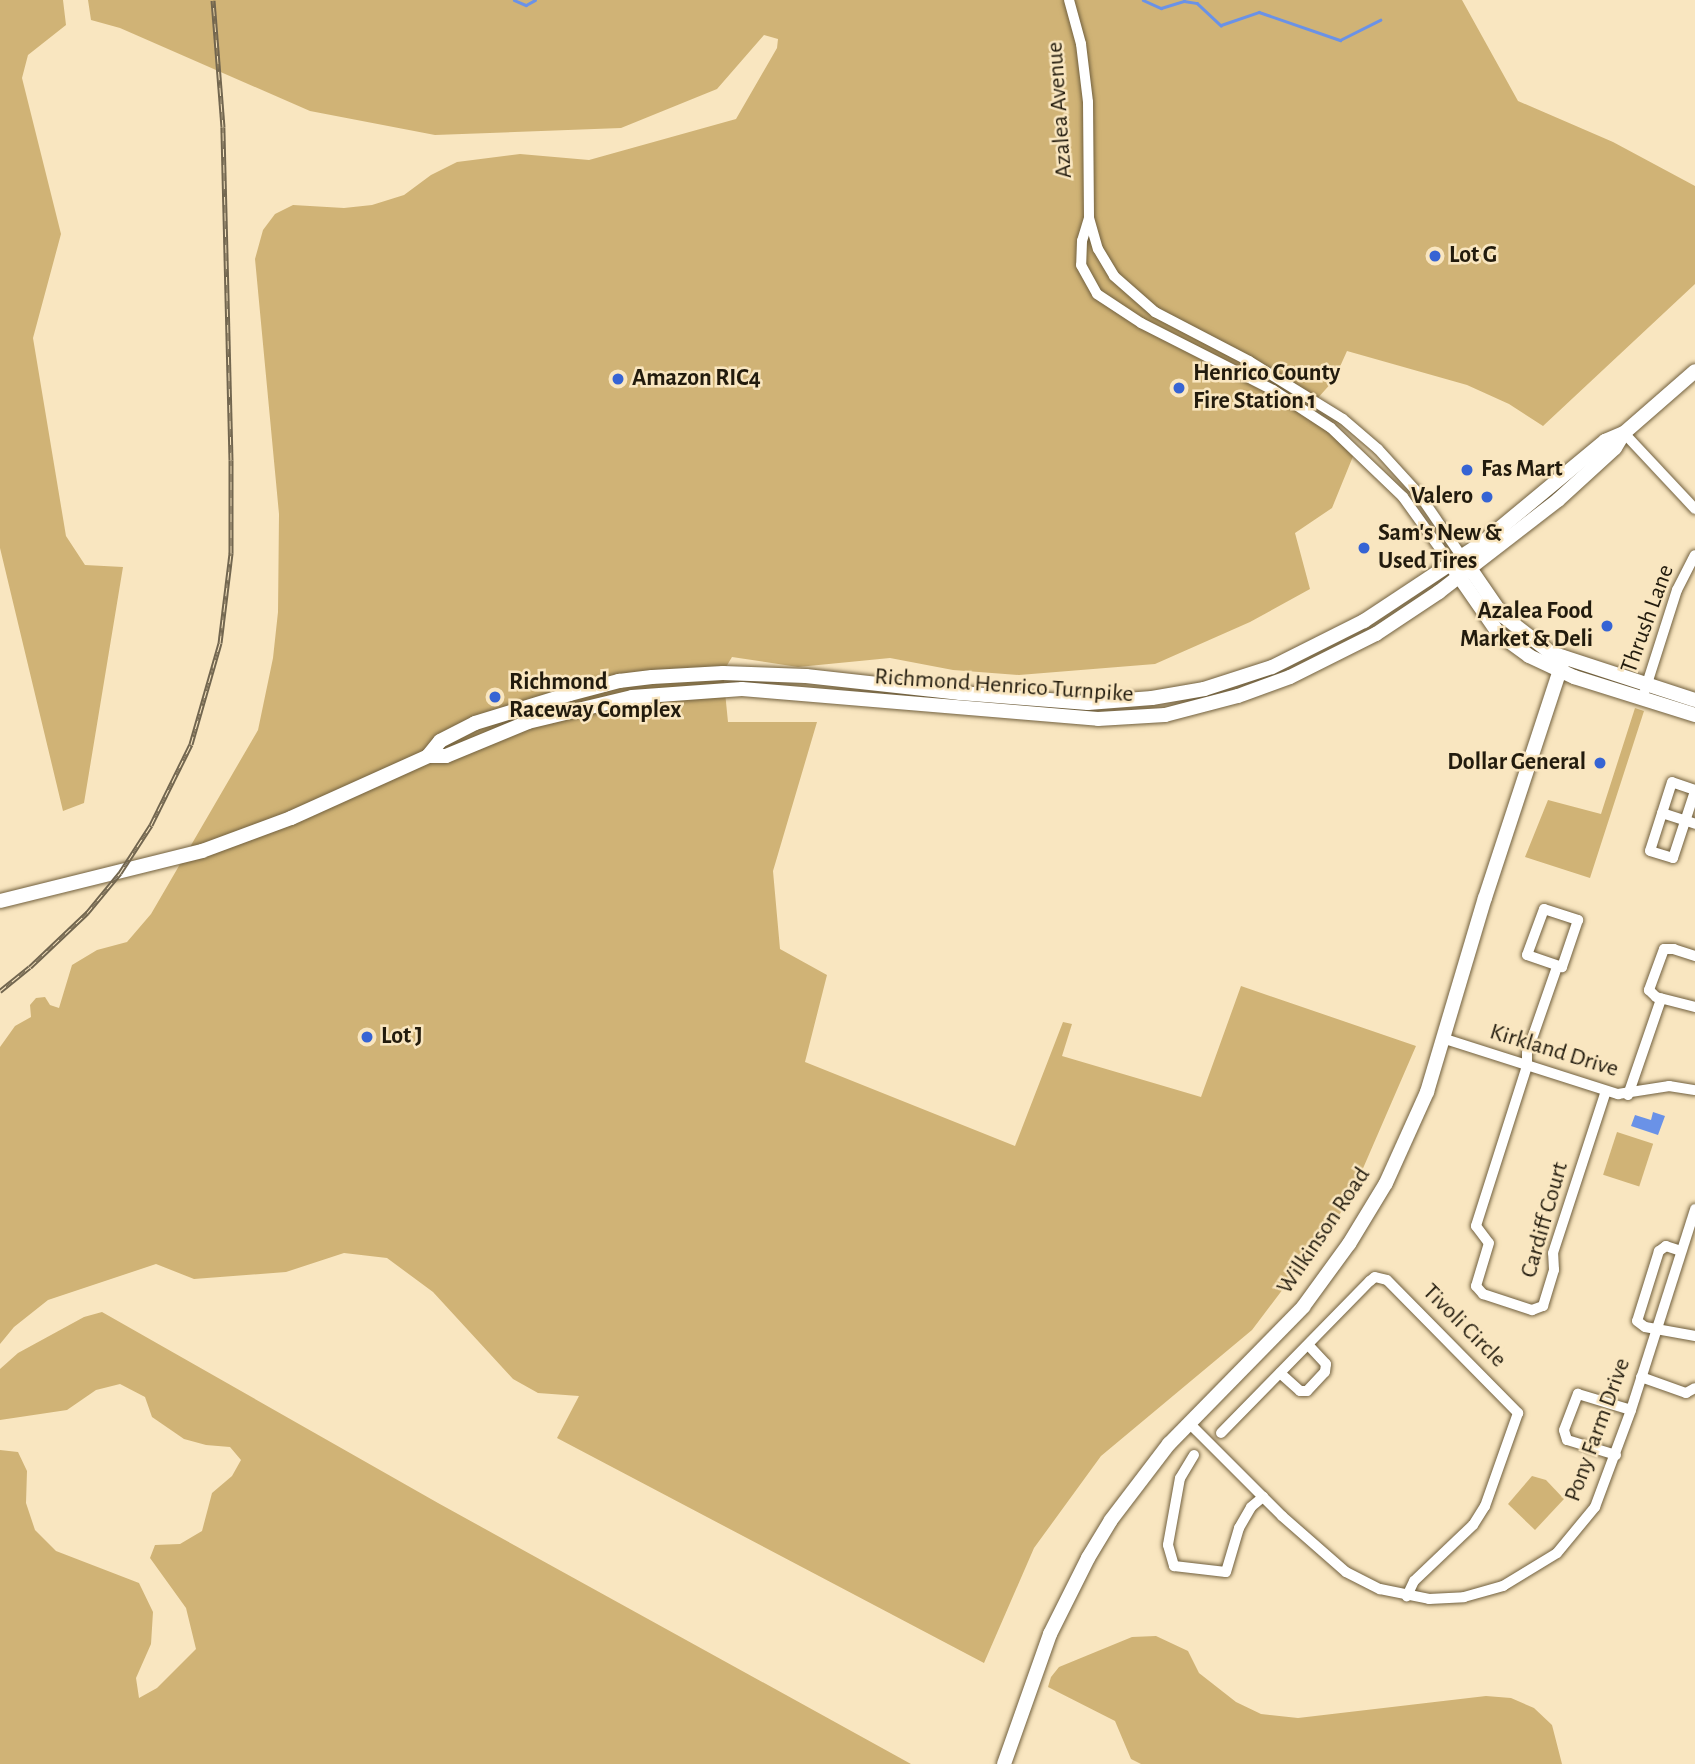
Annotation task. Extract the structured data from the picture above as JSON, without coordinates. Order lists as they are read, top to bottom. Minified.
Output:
{"streets":{"main road":["Azalea Avenue","Richmond Henrico Turnpike","Wilkinson Road"],"street":["Thrush Lane","Kirkland Drive","Cardiff Court","Tivoli Circle","Pony Farm Drive"]},"crossings":[["Azalea Avenue","Thrush Lane"],["Azalea Avenue","Richmond Henrico Turnpike"],["Azalea Avenue","Wilkinson Road"],["Kirkland Drive","Cardiff Court"],["Kirkland Drive","Wilkinson Road"],["Wilkinson Road","Pony Farm Drive"],["Tivoli Circle","Pony Farm Drive"]],"places":["Lot G","Amazon RIC4","Henrico County Fire Station 1","Fas Mart","Valero","Sam's New & Used Tires","Azalea Food Market & Deli","Richmond Raceway Complex","Dollar General","Lot J"]}
